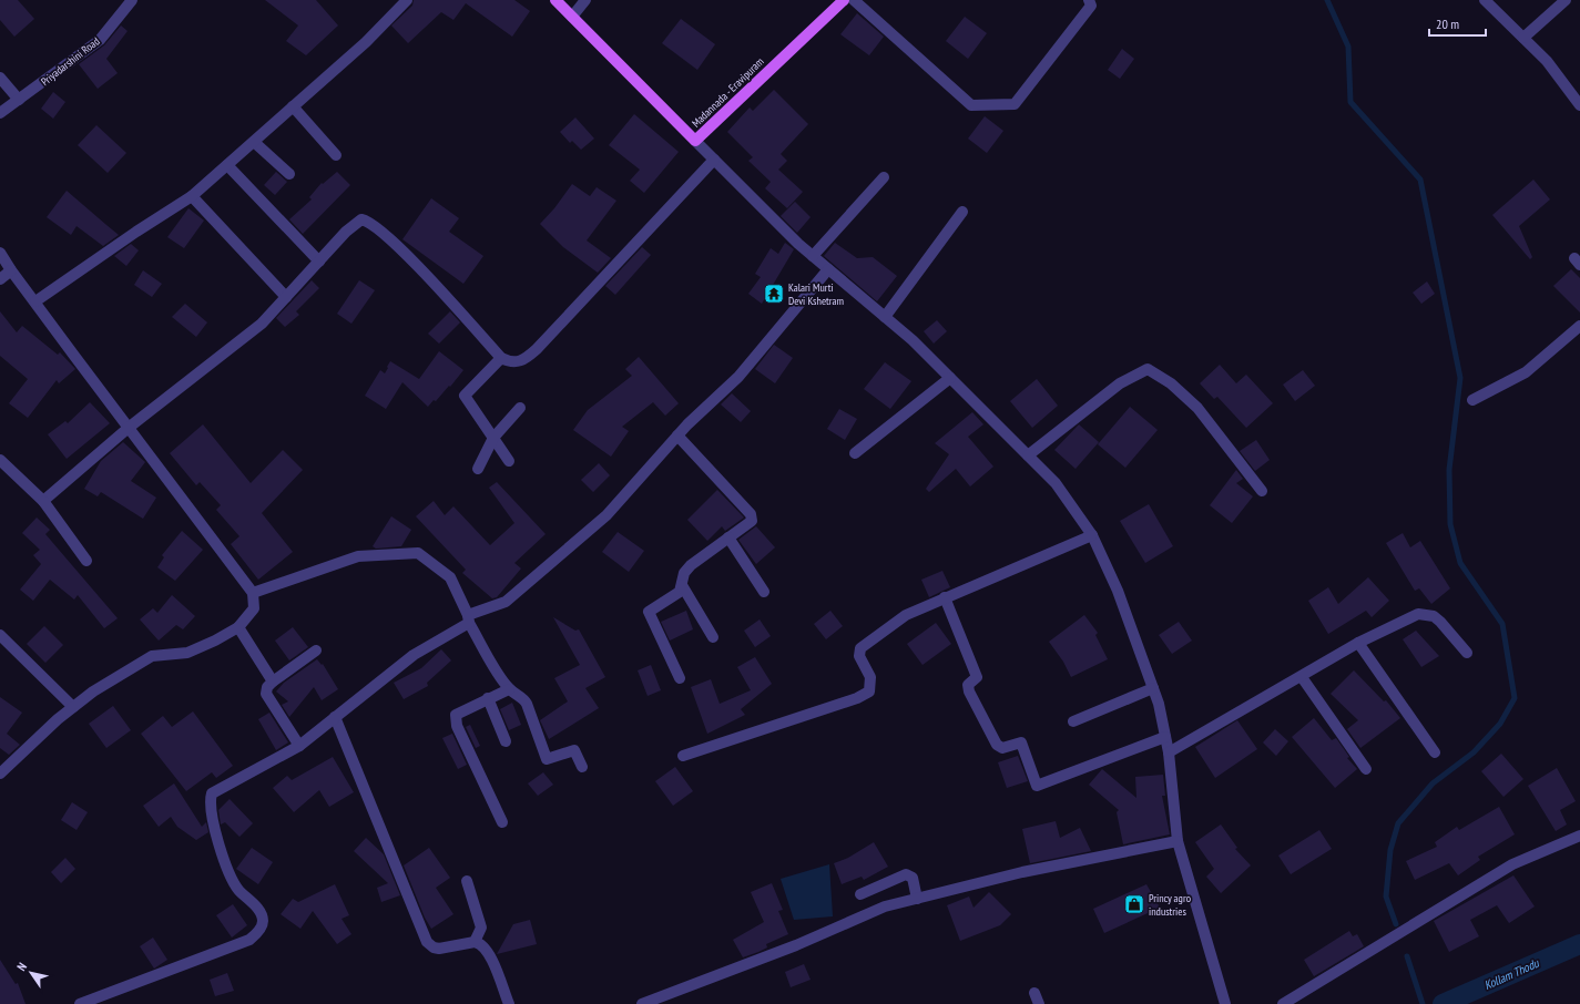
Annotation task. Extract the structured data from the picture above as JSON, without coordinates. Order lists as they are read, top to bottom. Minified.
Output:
{"streets":{"main road":["Madannada - Eravipuram"],"street":["Priyadarshini Road"]},"water":["Kollam Thodu"],"places":{"temple":["Kalari Murti Devi Kshetram"],"shop":["Princy agro industries"]},"scale_bar":"20 m","north":"top left"}
